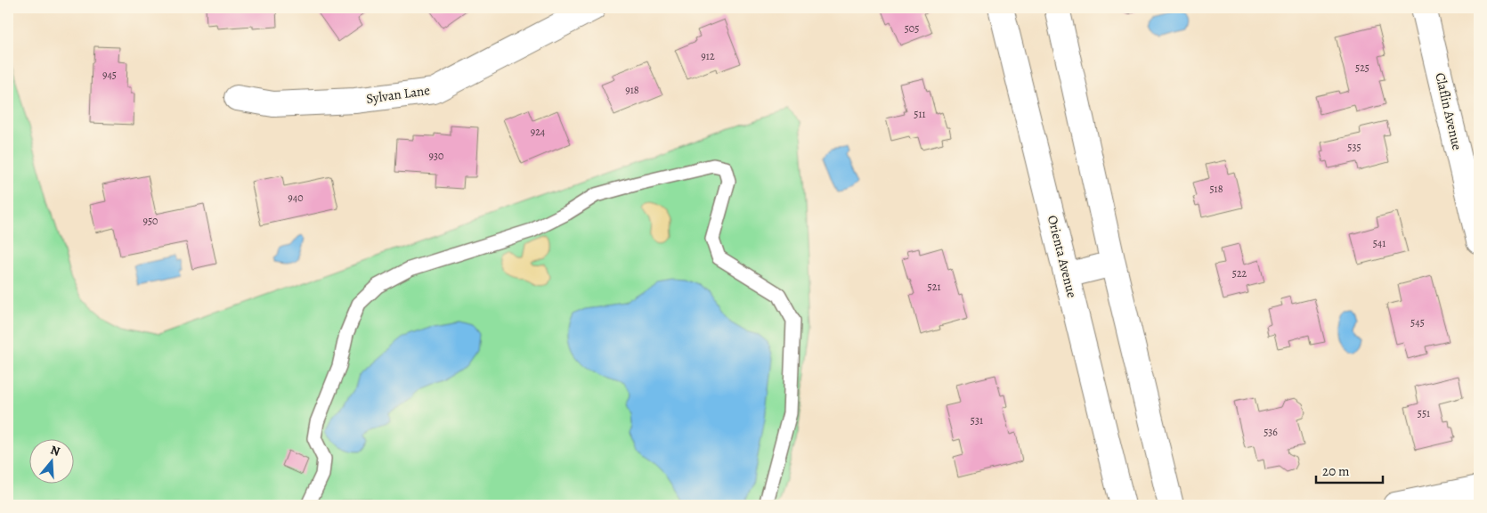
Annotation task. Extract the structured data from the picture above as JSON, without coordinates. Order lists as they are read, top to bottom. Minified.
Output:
{"streets":{"street":["Sylvan Lane","Claflin Avenue","Orienta Avenue"]},"house_numbers":["505","912","525","945","918","511","924","535","930","518","940","950","541","522","521","545","551","531","536"],"scale_bar":"20 m","north":"top"}
